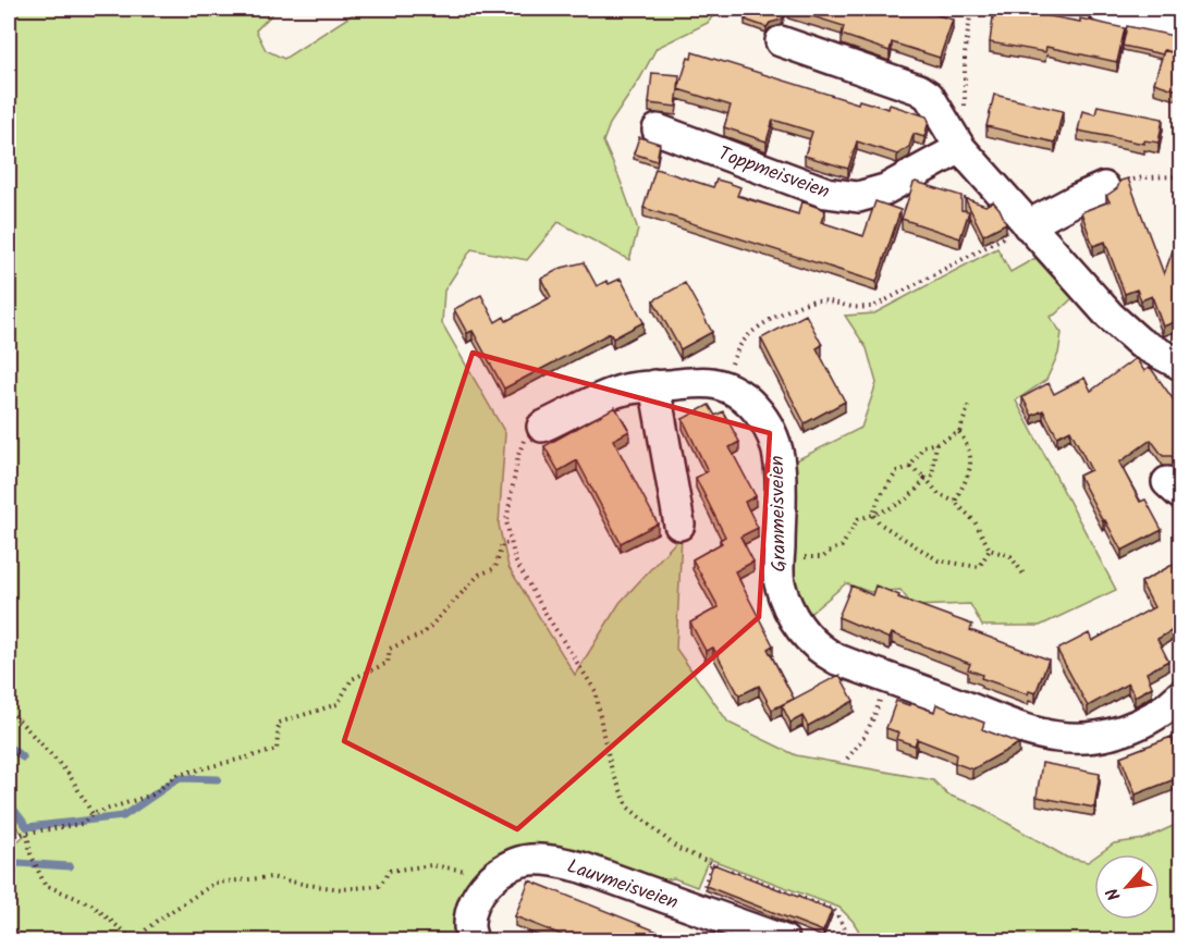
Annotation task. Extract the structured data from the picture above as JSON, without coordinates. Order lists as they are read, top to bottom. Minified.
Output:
{"streets":{"street":["Toppmeisveien","Granmeisveien","Lauvmeisveien"]},"north":"bottom left"}
